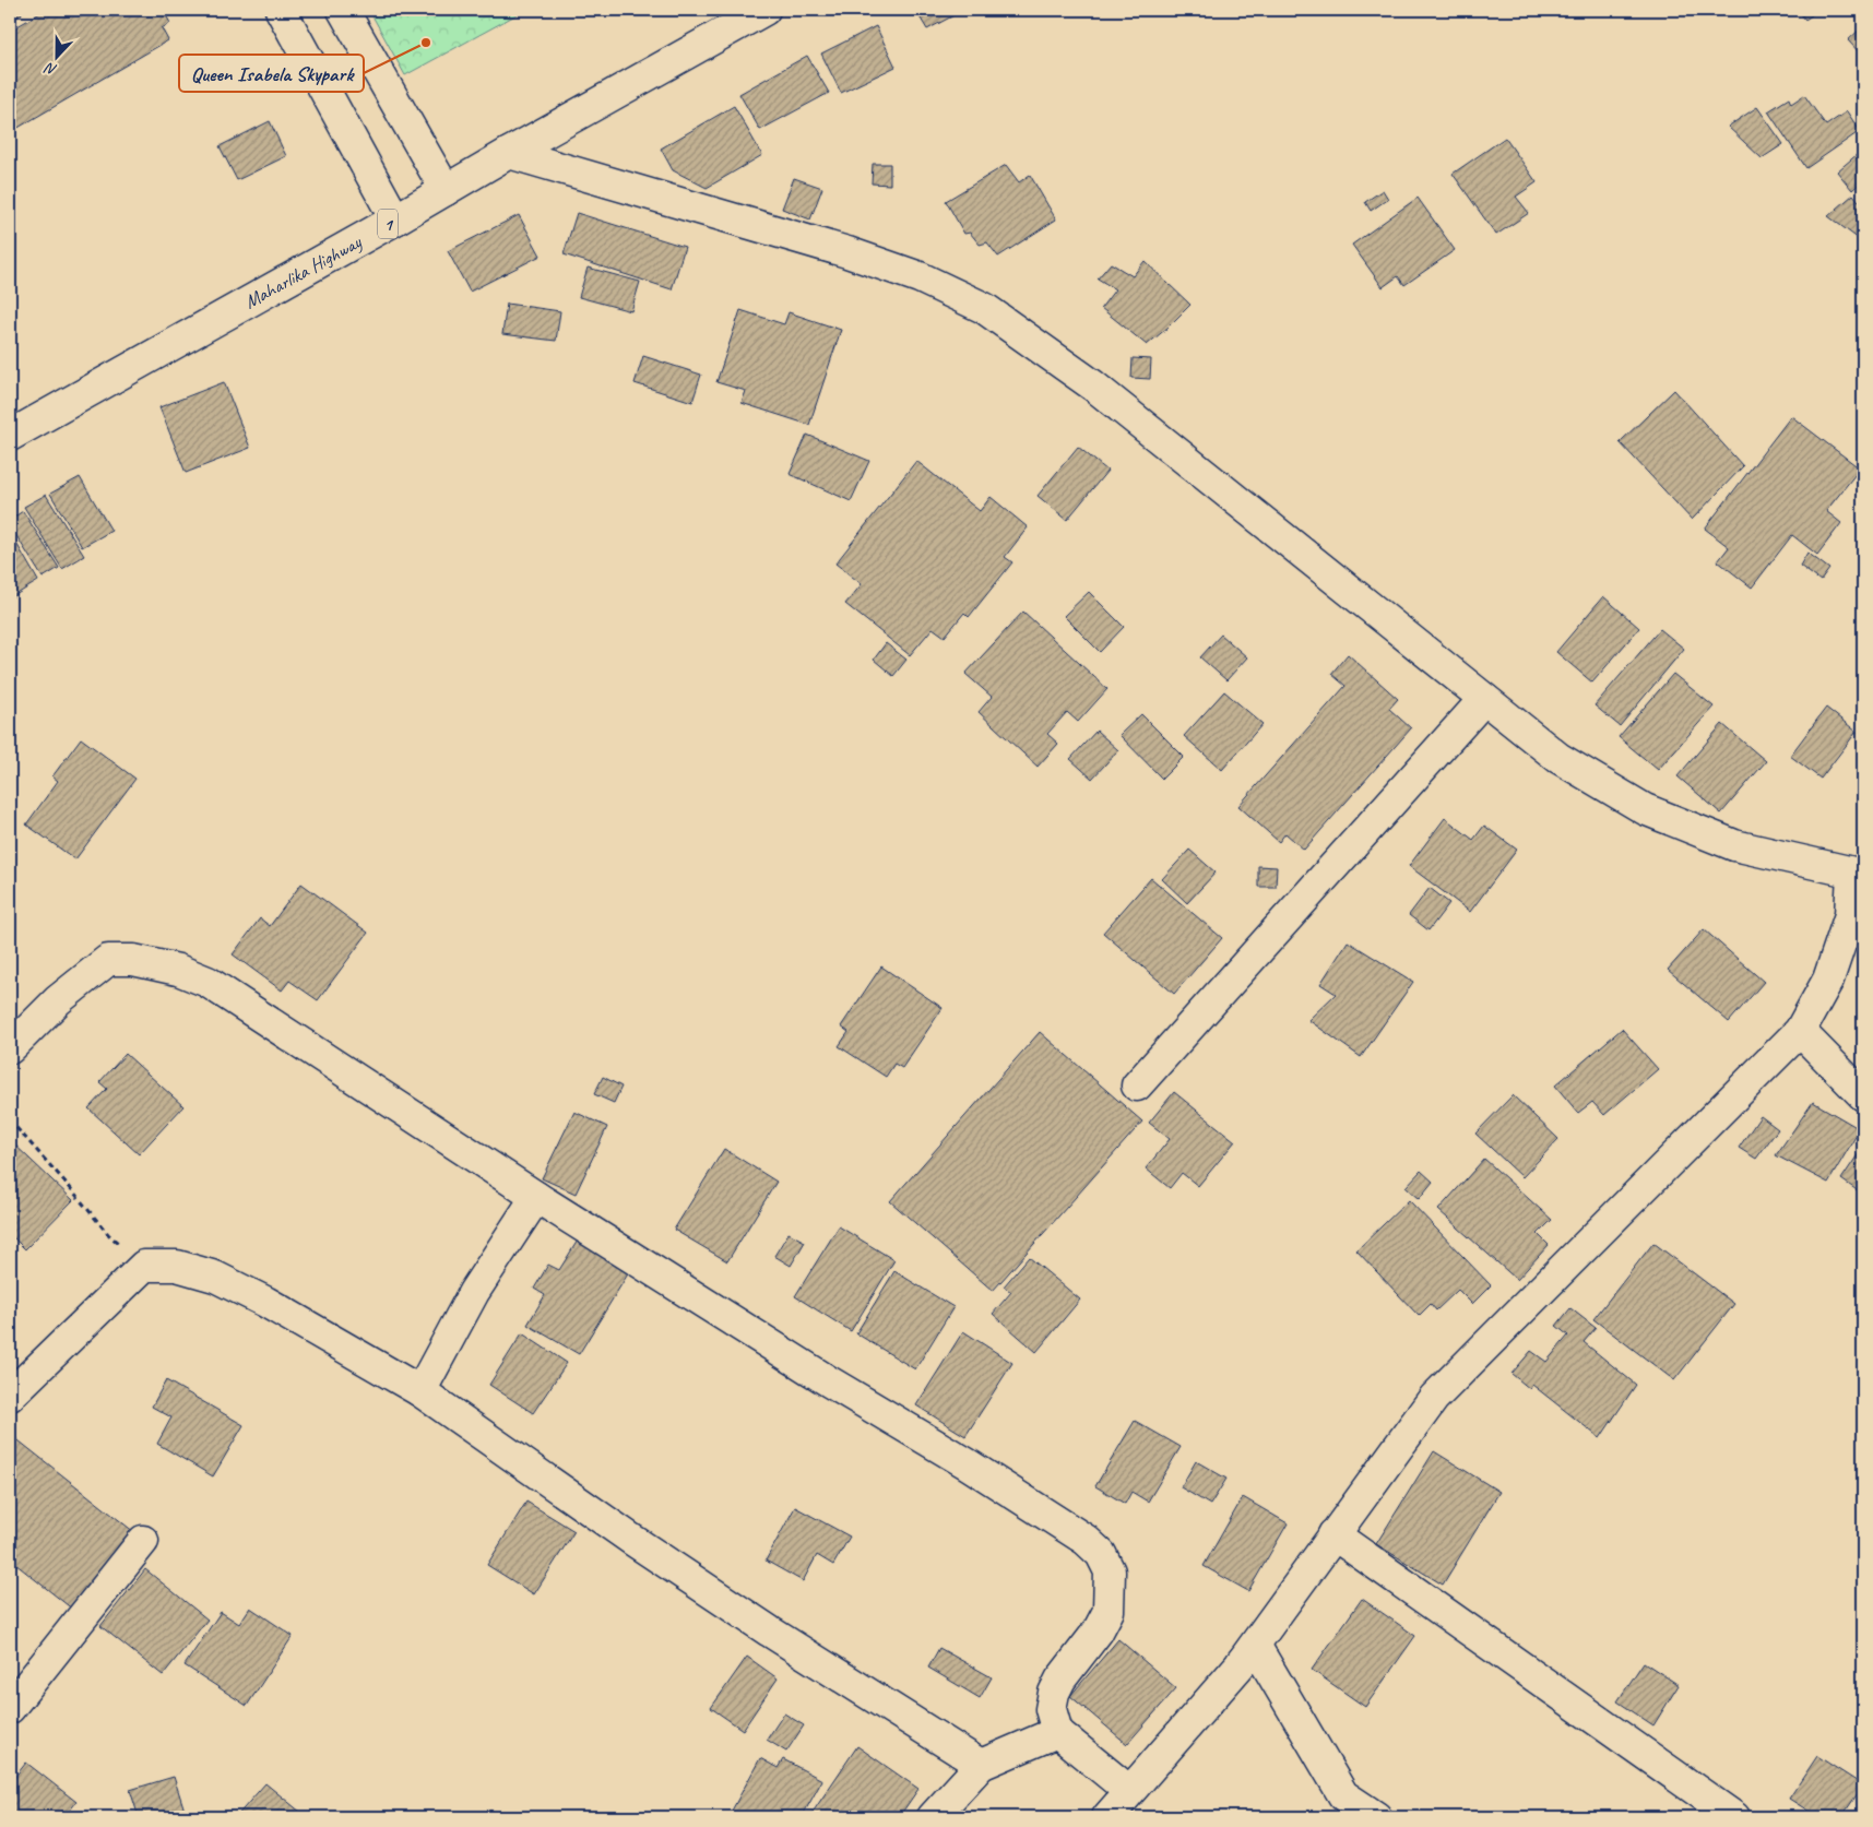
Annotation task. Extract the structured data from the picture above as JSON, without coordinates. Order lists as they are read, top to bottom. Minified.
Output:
{"streets":{"main road":["1","Maharlika Highway"]},"places":["Queen Isabela Skypark"],"north":"bottom"}
